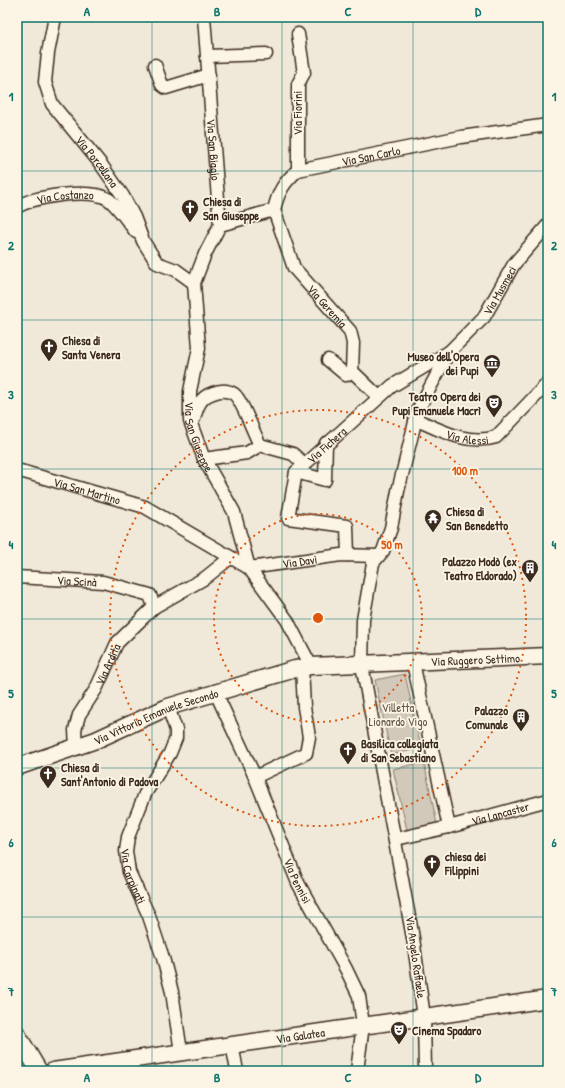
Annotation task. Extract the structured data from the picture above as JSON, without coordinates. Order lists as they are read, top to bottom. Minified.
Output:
{"streets":{"street":["Via Fiorini","Via San Biagio","Via San Carlo","Via Porcellana","Via Costanzo","Via Musmeci","Via Geremia","Via Alessi","Via San Giuseppe","Via Fichera","Via San Martino","Via Davì","Via Scinà","Via Ruggero Settimo","Via Ardita","Via Vittorio Emanuele Secondo","Via Lancaster","Via Carpinati","Via Pennisi","Via Angelo Raffaele","Via Galatea"]},"crossings":[["Via Fiorini","Via San Carlo"],["Via San Biagio","Via San Giuseppe"],["Via Porcellana","Via Costanzo"],["Via Porcellana","Via San Giuseppe"],["Via Musmeci","Via Fichera"],["Via San Giuseppe","Via San Martino"],["Via San Giuseppe","Via Davì"],["Via Fichera","Via Davì"],["Via San Martino","Via Davì"],["Via San Martino","Via Ardita"],["Via Davì","Via Angelo Raffaele"],["Via Scinà","Via Ardita"],["Via Ruggero Settimo","Via Vittorio Emanuele Secondo"],["Via Ruggero Settimo","Via Angelo Raffaele"],["Via Ardita","Via Vittorio Emanuele Secondo"],["Via Vittorio Emanuele Secondo","Via Carpinati"],["Via Vittorio Emanuele Secondo","Via Pennisi"],["Via Vittorio Emanuele Secondo","Via Angelo Raffaele"],["Via Lancaster","Via Angelo Raffaele"],["Via Carpinati","Via Galatea"],["Via Pennisi","Via Galatea"],["Via Angelo Raffaele","Via Galatea"]],"parks":["Villetta Lionardo Vigo"],"places":{"church":["Chiesa di San Giuseppe","Chiesa di Santa Venera","Basilica collegiata di San Sebastiano","Chiesa di Sant'Antonio di Padova","chiesa dei Filippini"],"museum":["Museo dell'Opera dei Pupi"],"theatre":["Teatro Opera dei Pupi Emanuele Macrì","Cinema Spadaro"],"temple":["Chiesa di San Benedetto"],"building":["Palazzo Modò (ex Teatro Eldorado)","Palazzo Comunale"]},"grid":{"columns":["A","B","C","D"],"rows":["1","2","3","4","5","6","7"]},"rings":["100 m","50 m"]}
